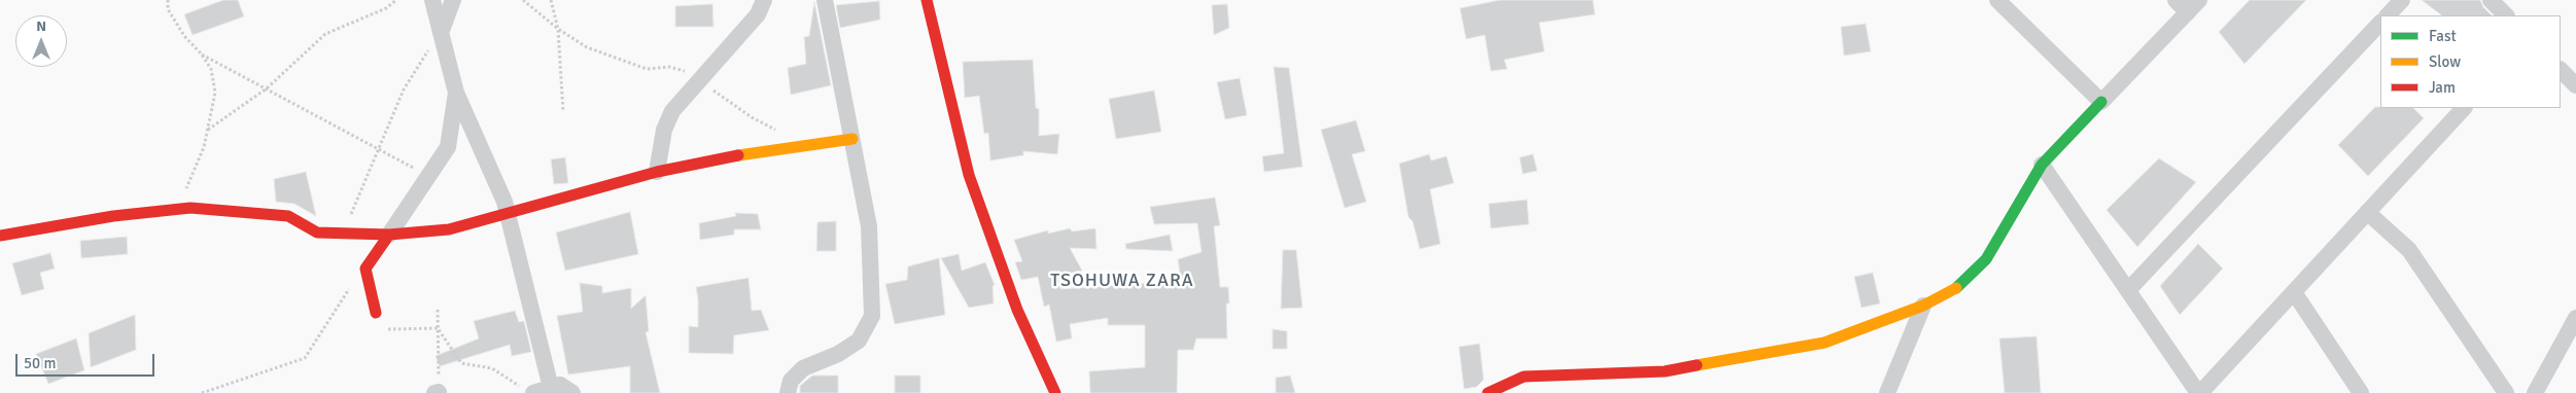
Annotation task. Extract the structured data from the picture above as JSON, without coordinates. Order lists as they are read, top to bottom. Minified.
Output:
{"districts":["TSOHUWA ZARA"],"legend":["Fast","Slow","Jam"],"scale_bar":"50 m","north":"top"}
